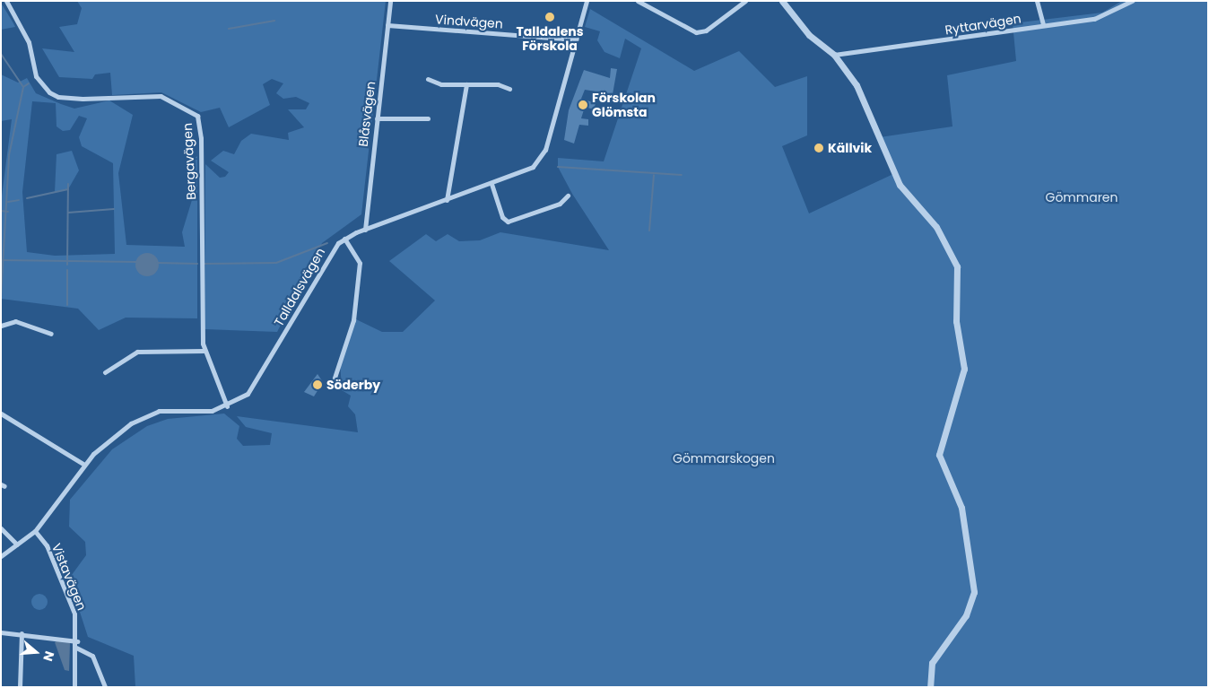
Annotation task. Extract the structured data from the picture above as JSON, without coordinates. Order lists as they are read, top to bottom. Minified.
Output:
{"streets":{"street":["Vindvägen","Ryttarvägen","Blåsvägen","Bergavägen","Talldalsvägen","Vistavägen"]},"crossings":[["Vindvägen","Blåsvägen"],["Vindvägen","Talldalsvägen"],["Blåsvägen","Talldalsvägen"],["Bergavägen","Talldalsvägen"],["Talldalsvägen","Vistavägen"]],"parks":["Gömmaren","Gömmarskogen"],"places":["Talldalens Förskola","Förskolan Glömsta","Källvik","Söderby"],"north":"right"}
